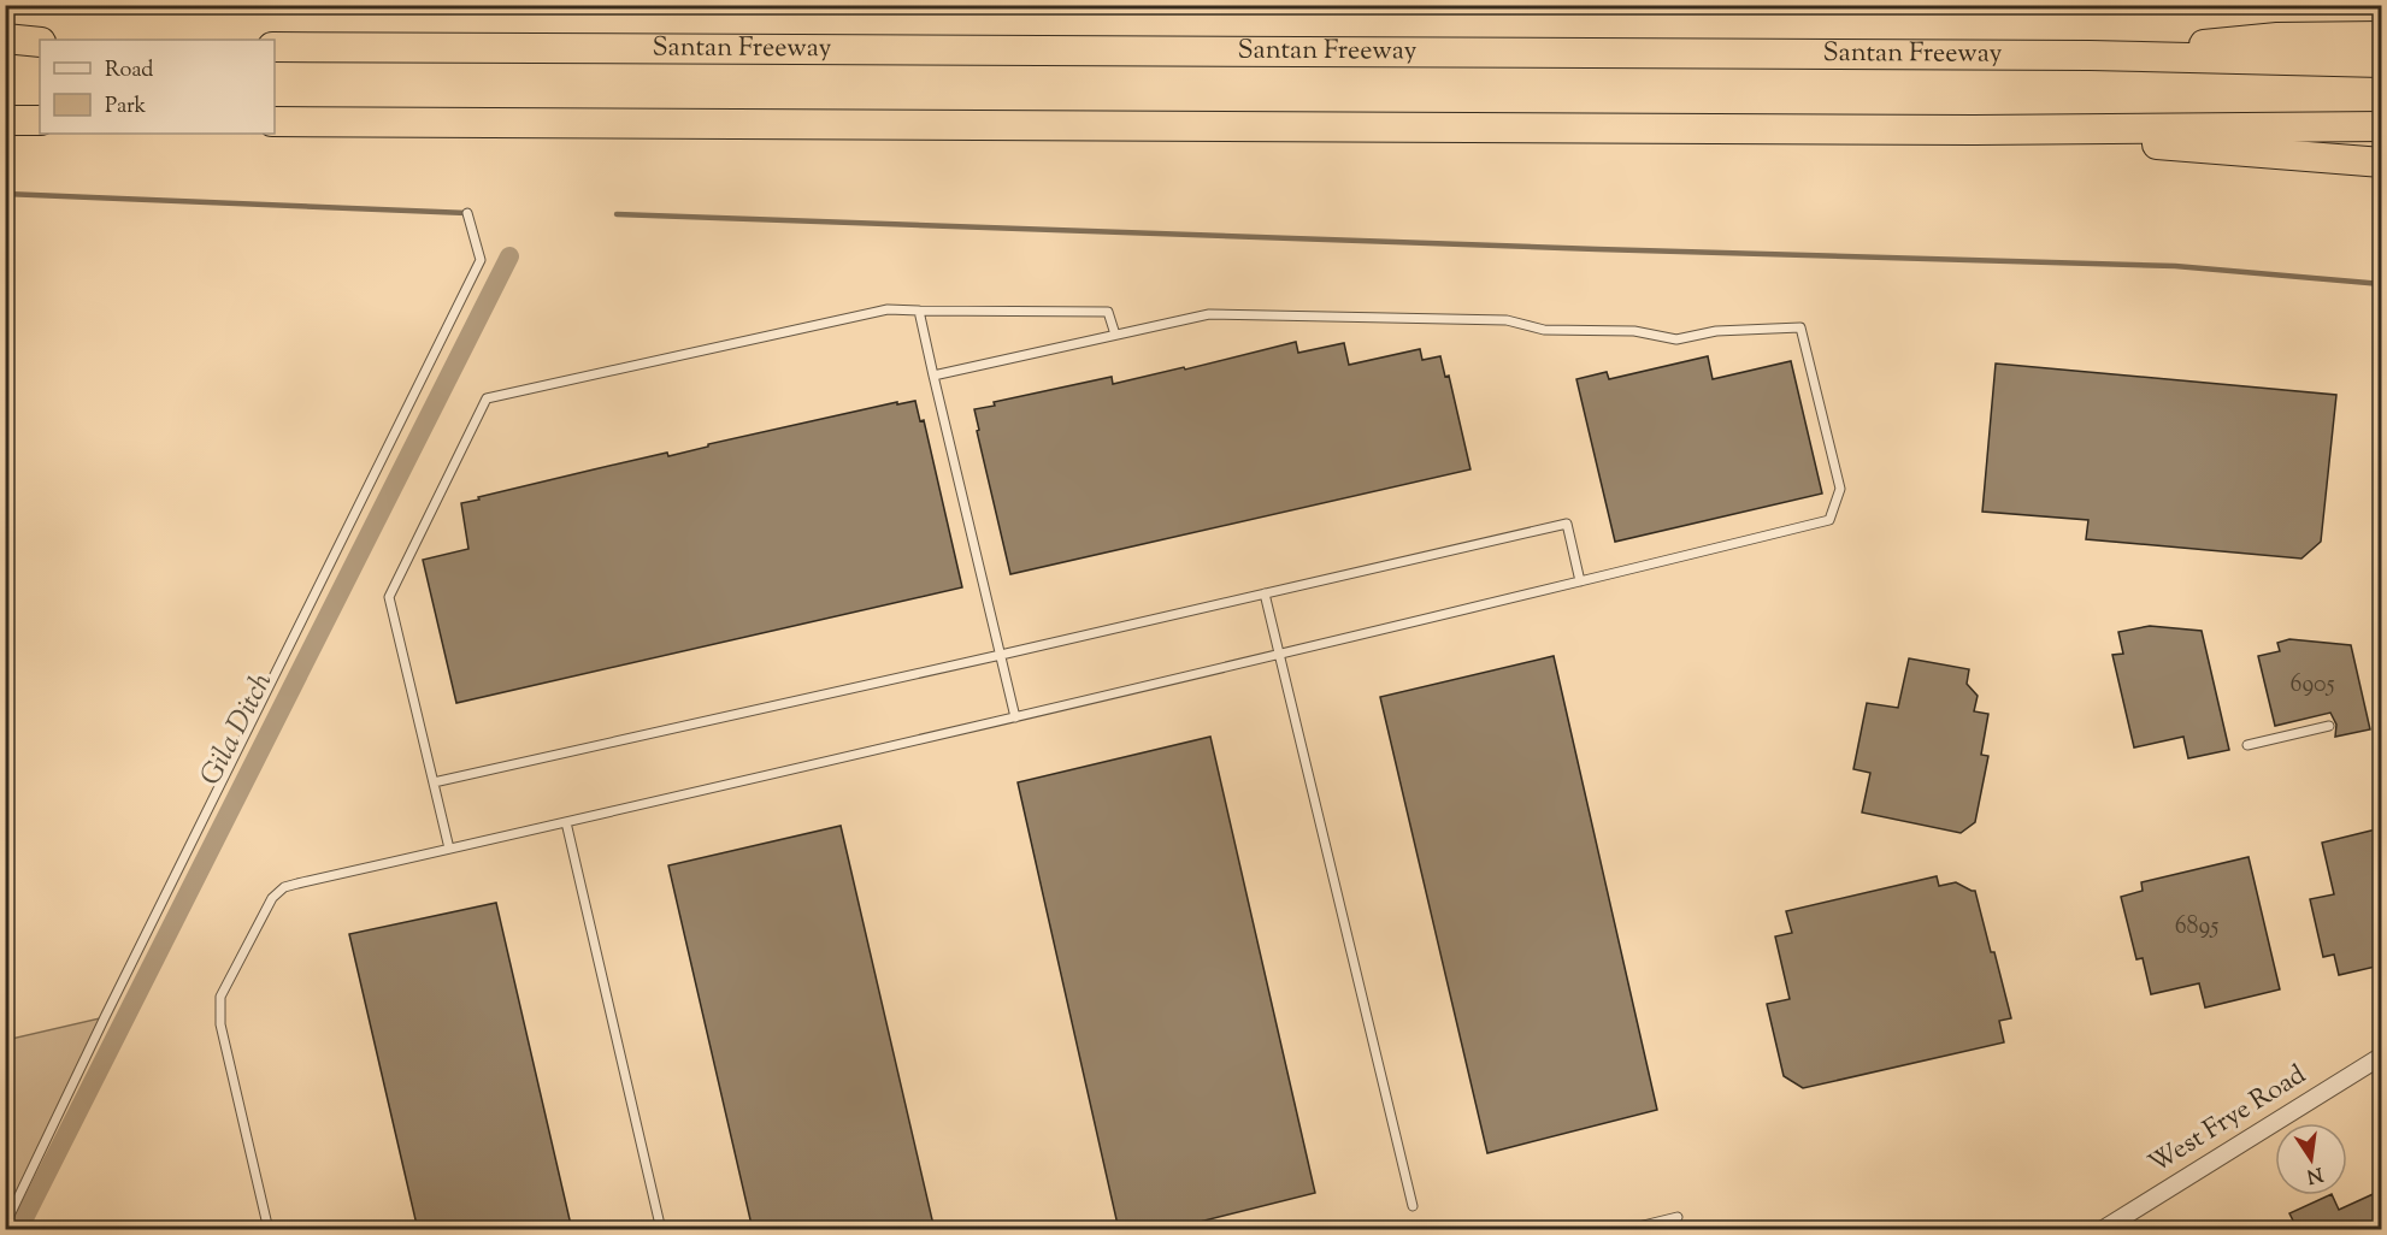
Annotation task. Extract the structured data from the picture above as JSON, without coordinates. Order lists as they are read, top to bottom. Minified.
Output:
{"streets":{"highway":["Santan Freeway"],"street":["West Frye Road"]},"water":["Gila Ditch"],"house_numbers":["6905","6895"],"legend":["Road","Park"],"north":"bottom"}
